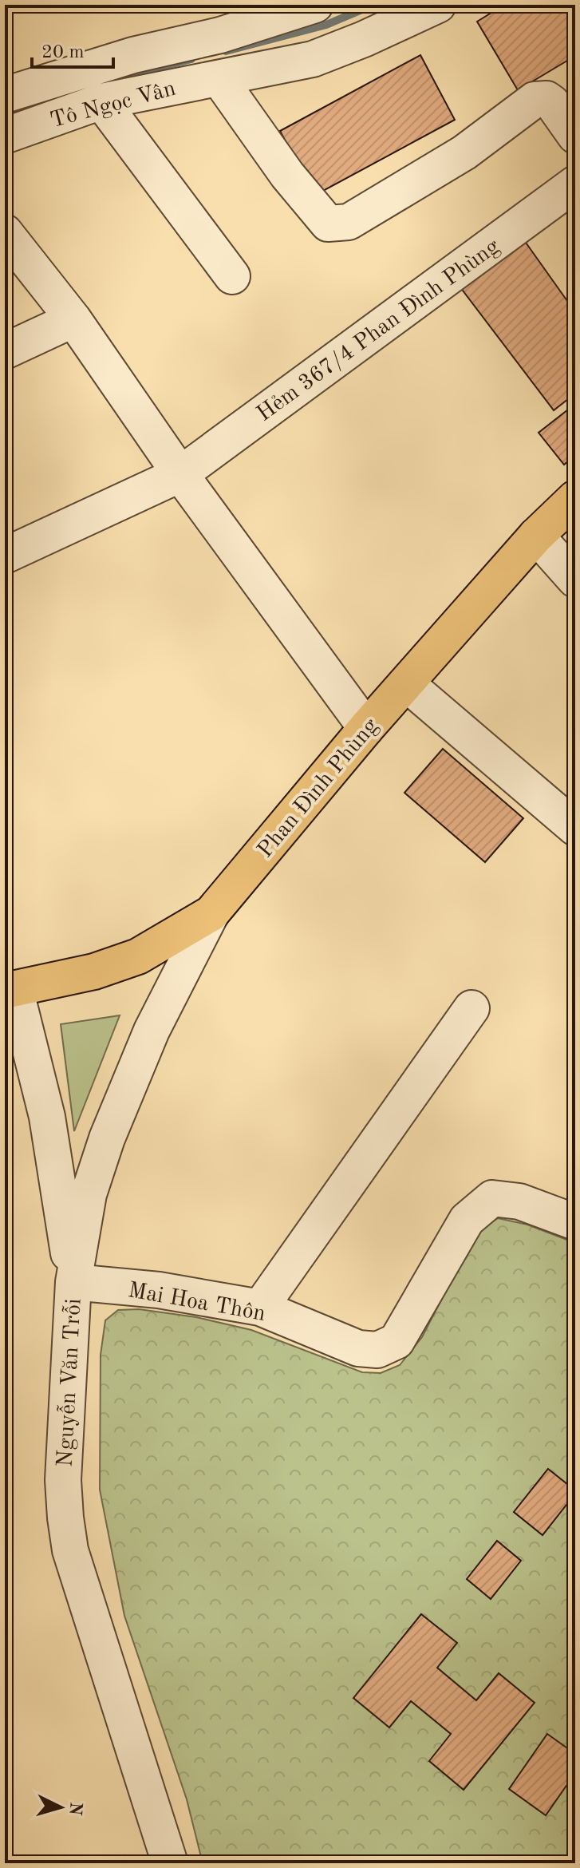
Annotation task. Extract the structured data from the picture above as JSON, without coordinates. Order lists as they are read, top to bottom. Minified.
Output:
{"streets":{"main road":["Phan Đình Phùng"],"street":["Tô Ngọc Vân","Hẻm 367/4 Phan Đình Phùng","Mai Hoa Thôn","Nguyễn Văn Trỗi"]},"crossings":[["Phan Đình Phùng","Nguyễn Văn Trỗi"],["Mai Hoa Thôn","Nguyễn Văn Trỗi"]],"scale_bar":"20 m","north":"right"}
